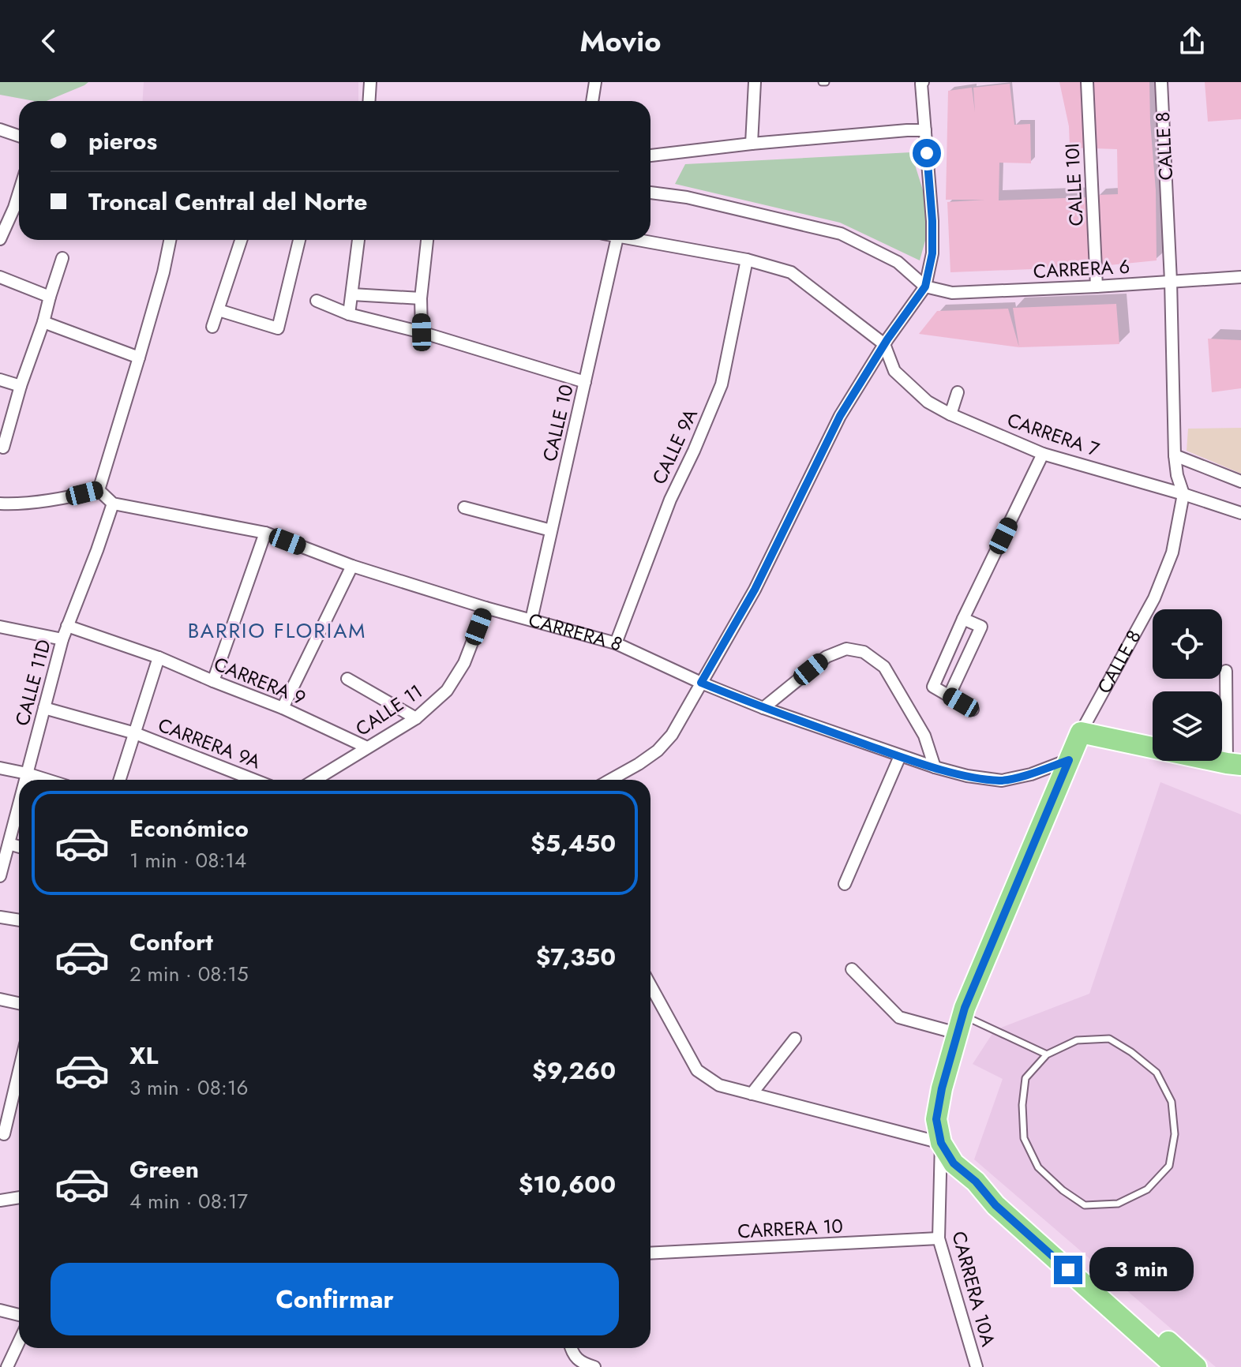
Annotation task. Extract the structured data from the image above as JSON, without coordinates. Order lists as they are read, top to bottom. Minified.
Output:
{"streets":{"highway":["CALLE 8"],"street":["CALLE 10I","CARRERA 6","CALLE 10","CARRERA 7","CALLE 9A","CARRERA 8","CARRERA 9","CALLE 11D","CALLE 11","CARRERA 9A","CARRERA 10","CARRERA 10A"]},"crossings":[["CALLE 8","CARRERA 6"],["CALLE 8","CARRERA 7"],["CALLE 8","CARRERA 8"],["CALLE 8","CARRERA 10A"],["CALLE 10I","CARRERA 6"],["CALLE 10","CARRERA 8"],["CALLE 9A","CARRERA 8"],["CARRERA 8","CALLE 11D"],["CARRERA 8","CALLE 11"],["CARRERA 9","CALLE 11D"],["CARRERA 9","CALLE 11"],["CALLE 11D","CARRERA 9A"],["CARRERA 10","CARRERA 10A"]],"districts":["BARRIO FLORIAM"],"page":{"header":"Movio","banner":["pieros","Troncal Central del Norte"],"list":[{"name":"Económico","note":"1 min · 08:14","value":"$5,450"},{"name":"Confort","note":"2 min · 08:15","value":"$7,350"},{"name":"XL","note":"3 min · 08:16","value":"$9,260"},{"name":"Green","note":"4 min · 08:17","value":"$10,600"}],"bubble":"3 min","buttons":"Confirmar"}}
